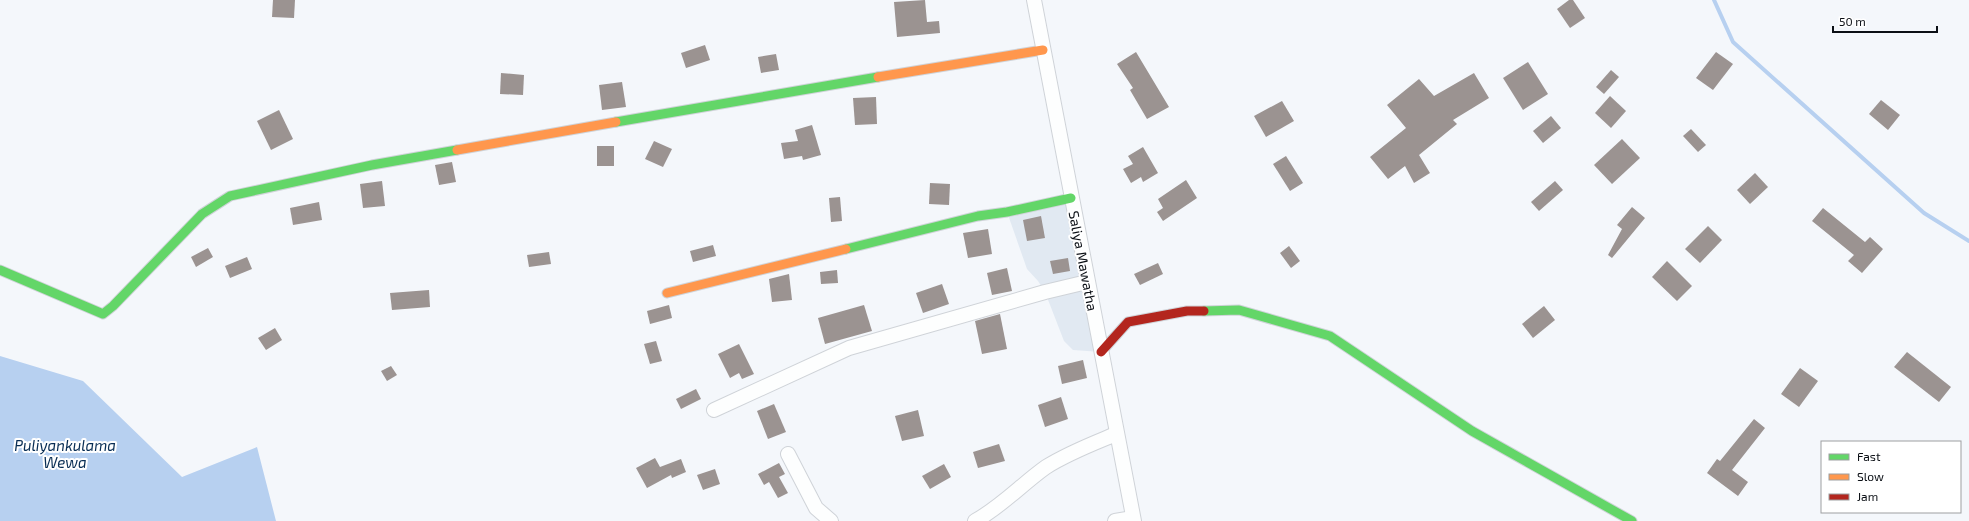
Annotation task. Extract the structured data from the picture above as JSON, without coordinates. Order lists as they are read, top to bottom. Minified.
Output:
{"streets":{"street":["Saliya Mawatha"]},"water":["Puliyankulama Wewa"],"legend":["Fast","Slow","Jam"],"scale_bar":"50 m"}
